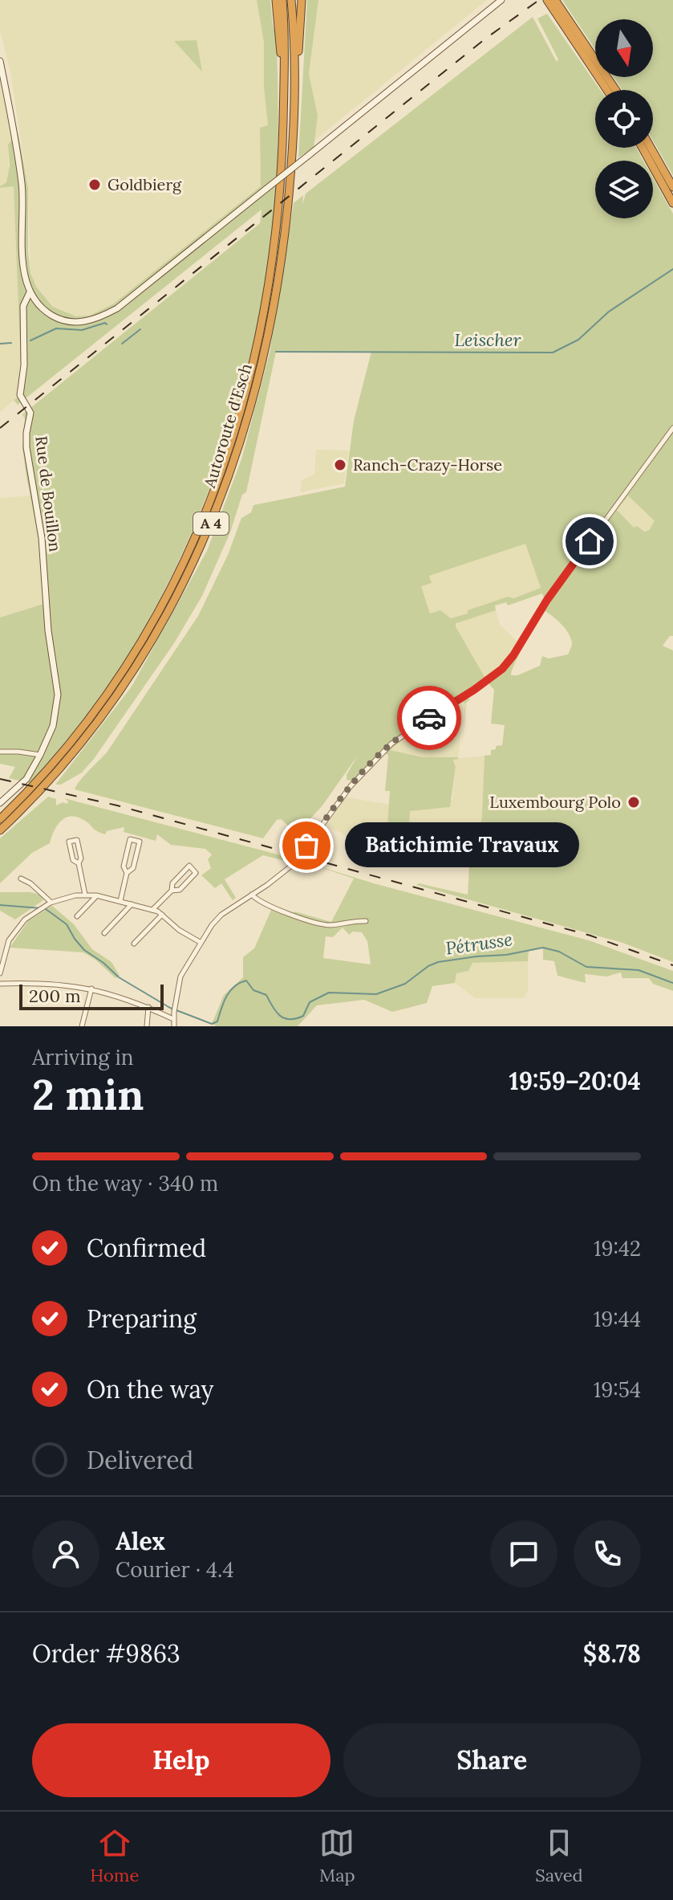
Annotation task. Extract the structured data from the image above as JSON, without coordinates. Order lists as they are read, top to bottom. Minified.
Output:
{"streets":{"highway":["Autoroute d'Esch","A 4"],"main road":["Rue de Bouillon"]},"crossings":[["Autoroute d'Esch","A 4"]],"water":["Leischer","Pétrusse"],"places":["Goldbierg","Ranch-Crazy-Horse","Luxembourg Polo","Batichimie Travaux"],"scale_bar":"200 m","north":"bottom","page":{"bubble":"Batichimie Travaux","scale":"200 m","heading":["2 min","Arriving in","19:59–20:04"],"panel":["Alex","Courier · 4.4","Order #9863","$8.78"],"bar":"On the way · 340 m","list":[["Confirmed","19:42"],["Preparing","19:44"],["On the way","19:54"],"Delivered"],"buttons":["Help","Share"],"tabs":["Home","Map","Saved"]}}
